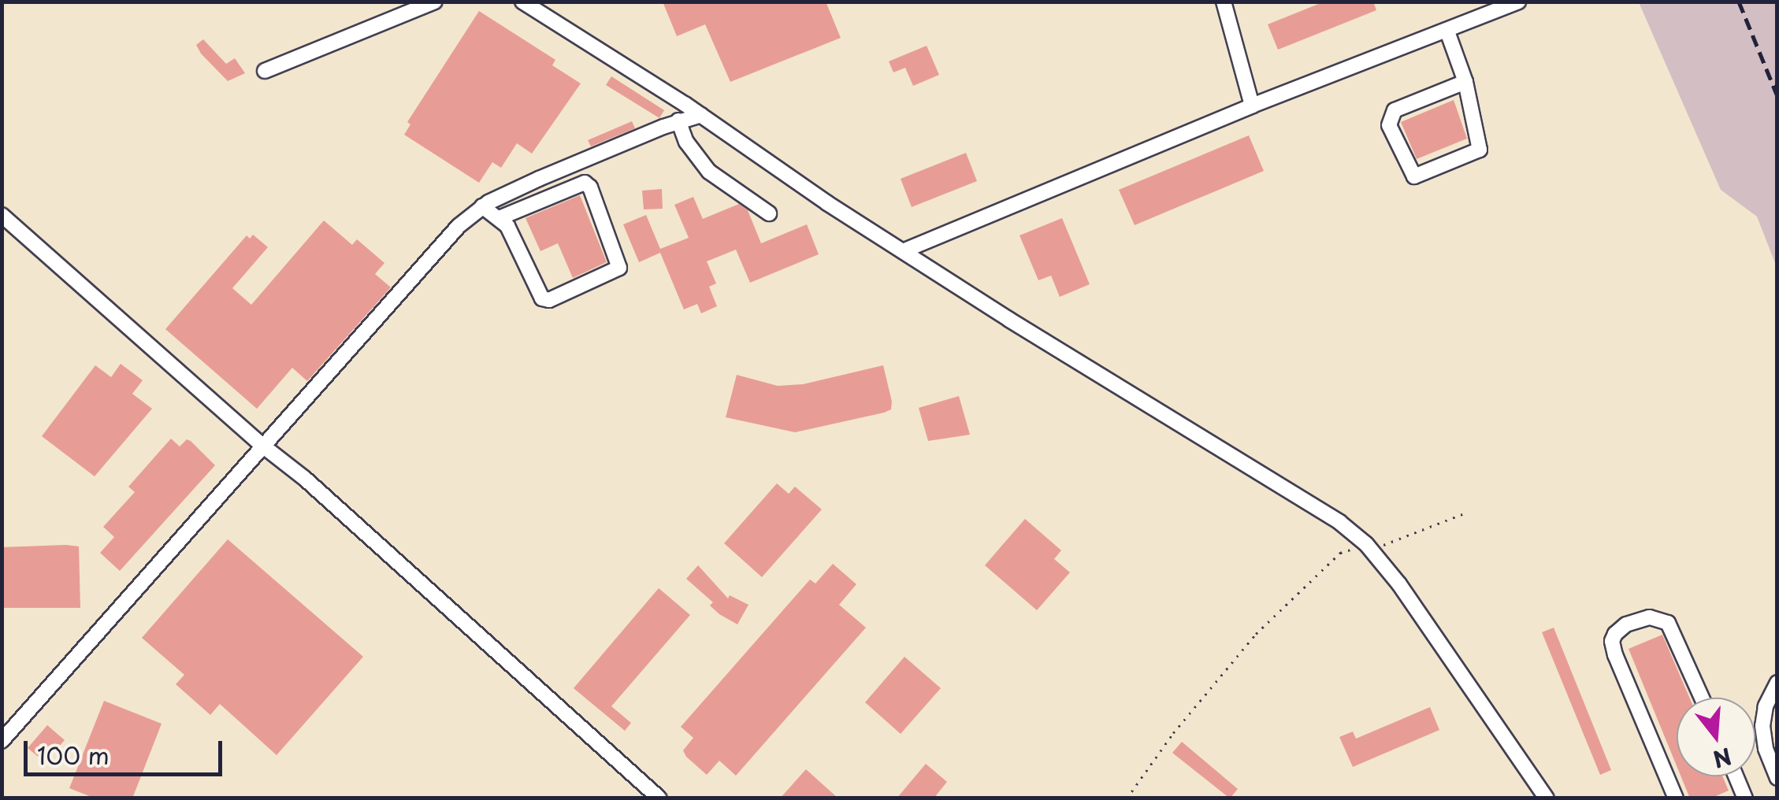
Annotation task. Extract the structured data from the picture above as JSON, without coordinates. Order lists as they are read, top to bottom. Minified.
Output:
{"scale_bar":"100 m","north":"bottom"}
